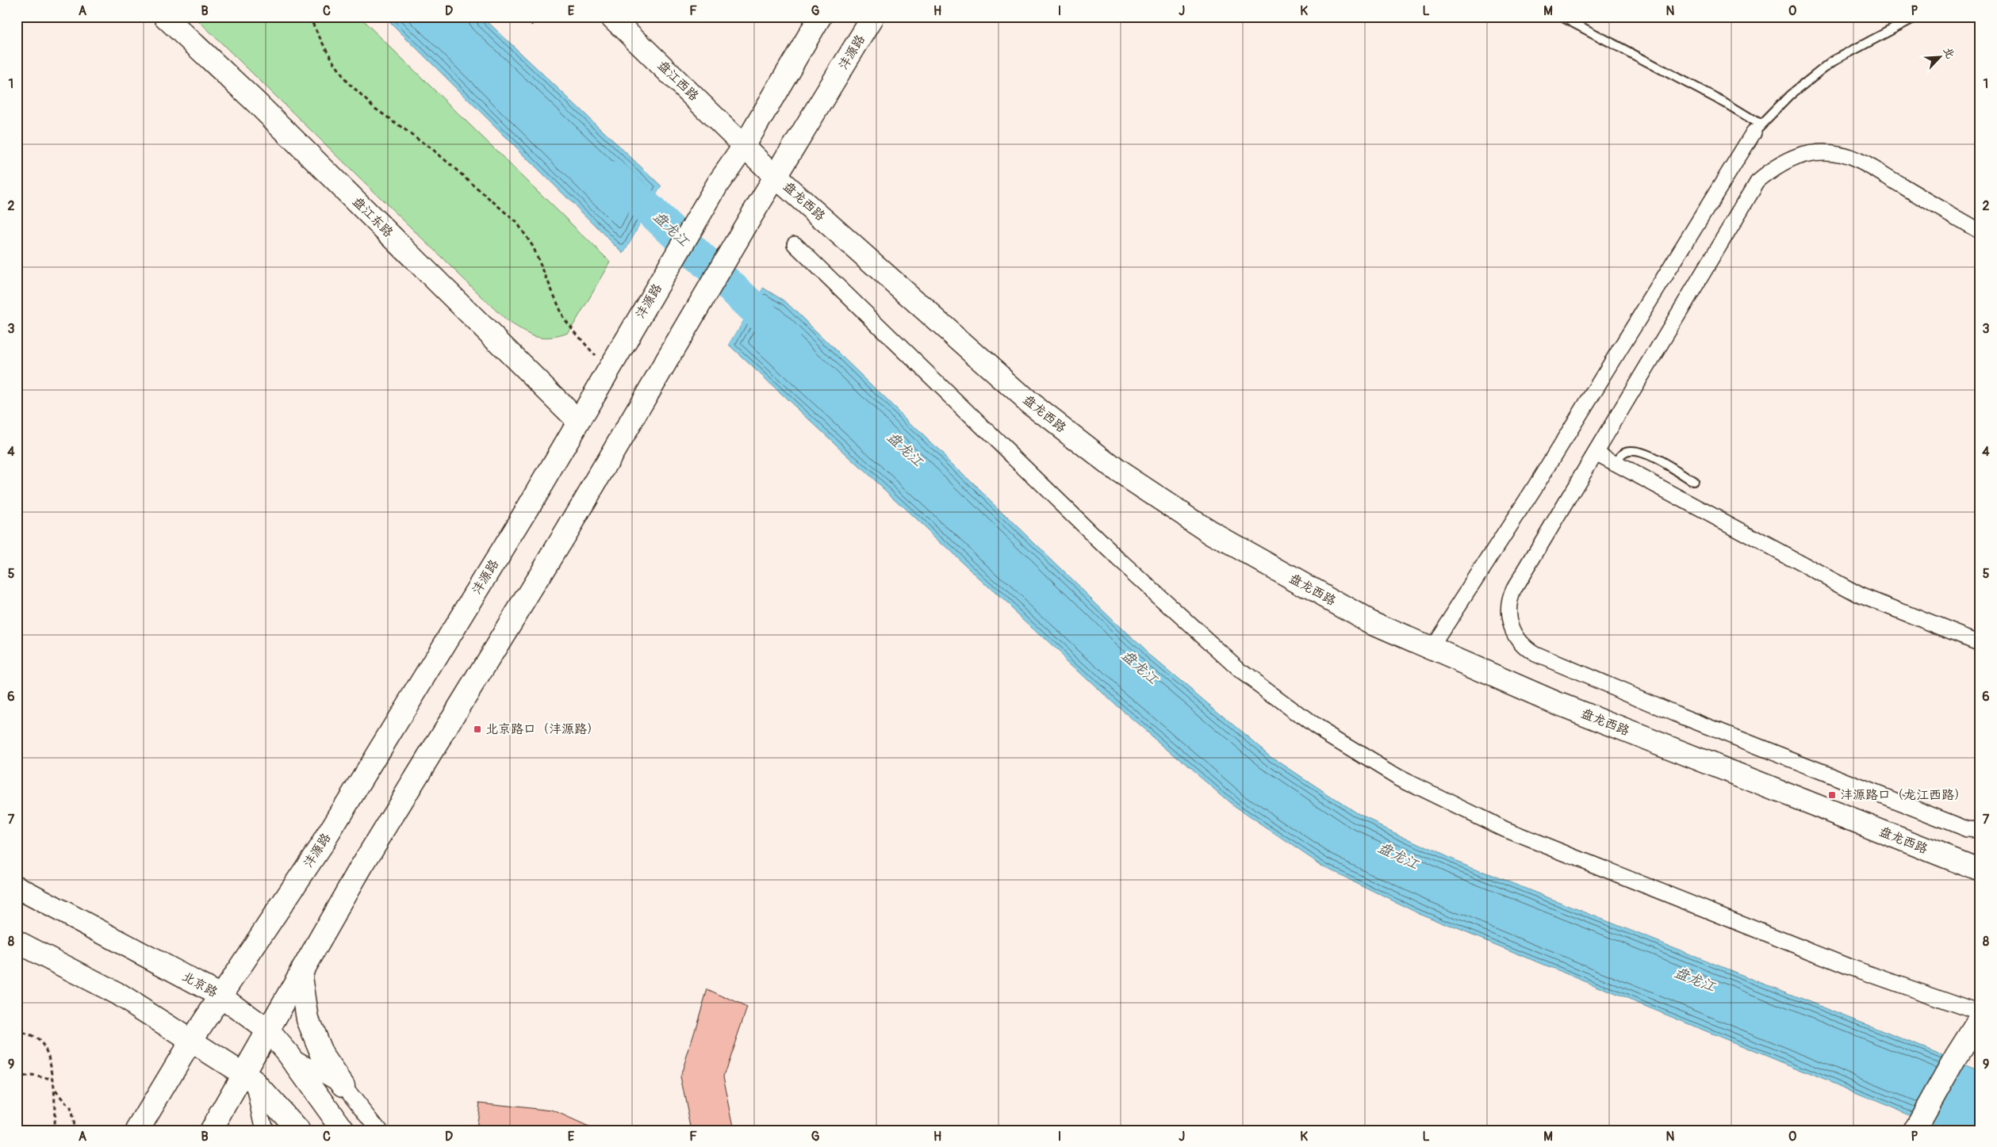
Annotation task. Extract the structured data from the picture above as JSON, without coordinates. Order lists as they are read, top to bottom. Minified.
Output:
{"streets":{"main road":["沣源路","盘江西路","盘龙西路","盘江东路","北京路"]},"crossings":[["沣源路","盘江西路"],["沣源路","盘龙西路"],["沣源路","盘江东路"],["沣源路","北京路"],["盘江西路","盘龙西路"]],"water":["盘龙江"],"places":{"transit":["北京路口（沣源路）","沣源路口（龙江西路）"]},"north":"top right","grid":{"columns":["A","B","C","D","E","F","G","H","I","J","K","L","M","N","O","P"],"rows":["1","2","3","4","5","6","7","8","9"]}}
